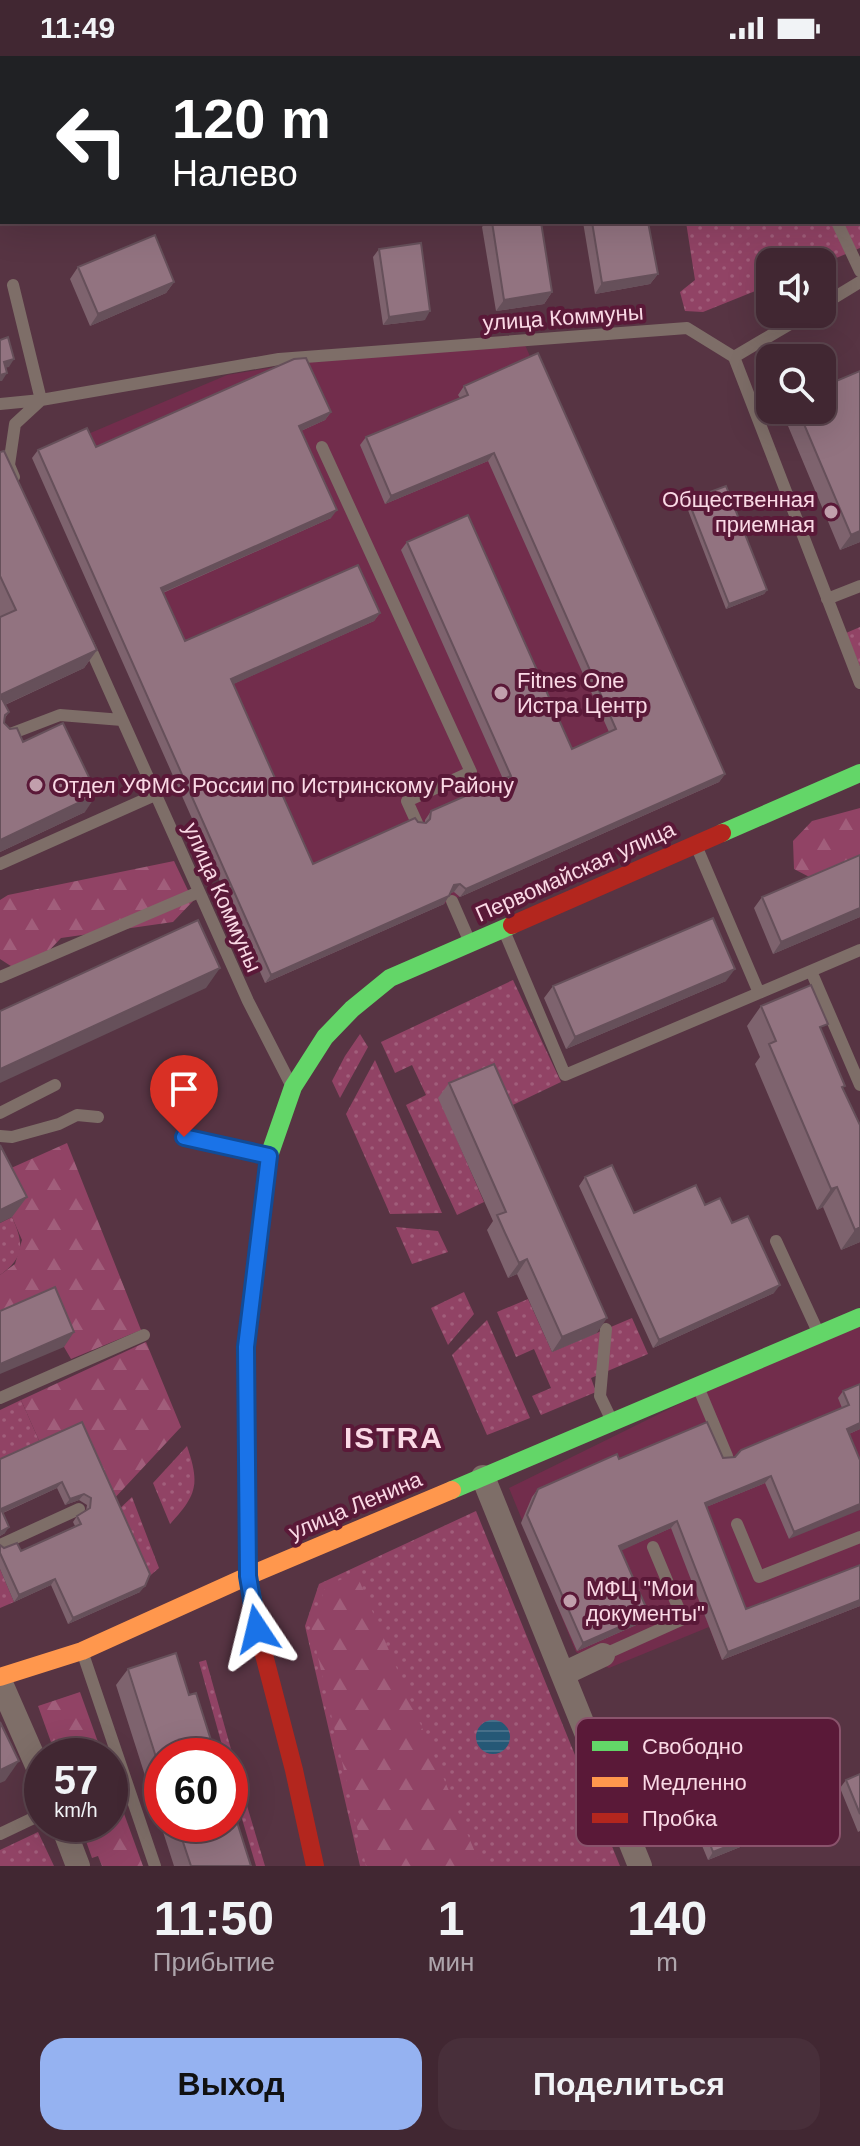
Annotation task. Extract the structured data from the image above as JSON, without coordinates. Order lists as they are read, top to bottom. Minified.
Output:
{"streets":{"main road":["Первомайская улица","улица Ленина"],"lane":["улица Коммуны"]},"crossings":[["улица Коммуны","Первомайская улица"],["Первомайская улица","улица Ленина"]],"districts":["ISTRA"],"places":["Общественная приемная","Fitnes One Истра Центр","Отдел УФМС России по Истринскому Району","МФЦ \"Мои документы\""],"legend":["Свободно","Медленно","Пробка"],"page":{"status":"11:49","turn":["120 m","Налево"],"speed":"57 km/h","limit":"60","eta":["11:50","Прибытие","1","мин","140","m"],"buttons":["Выход","Поделиться"]}}
